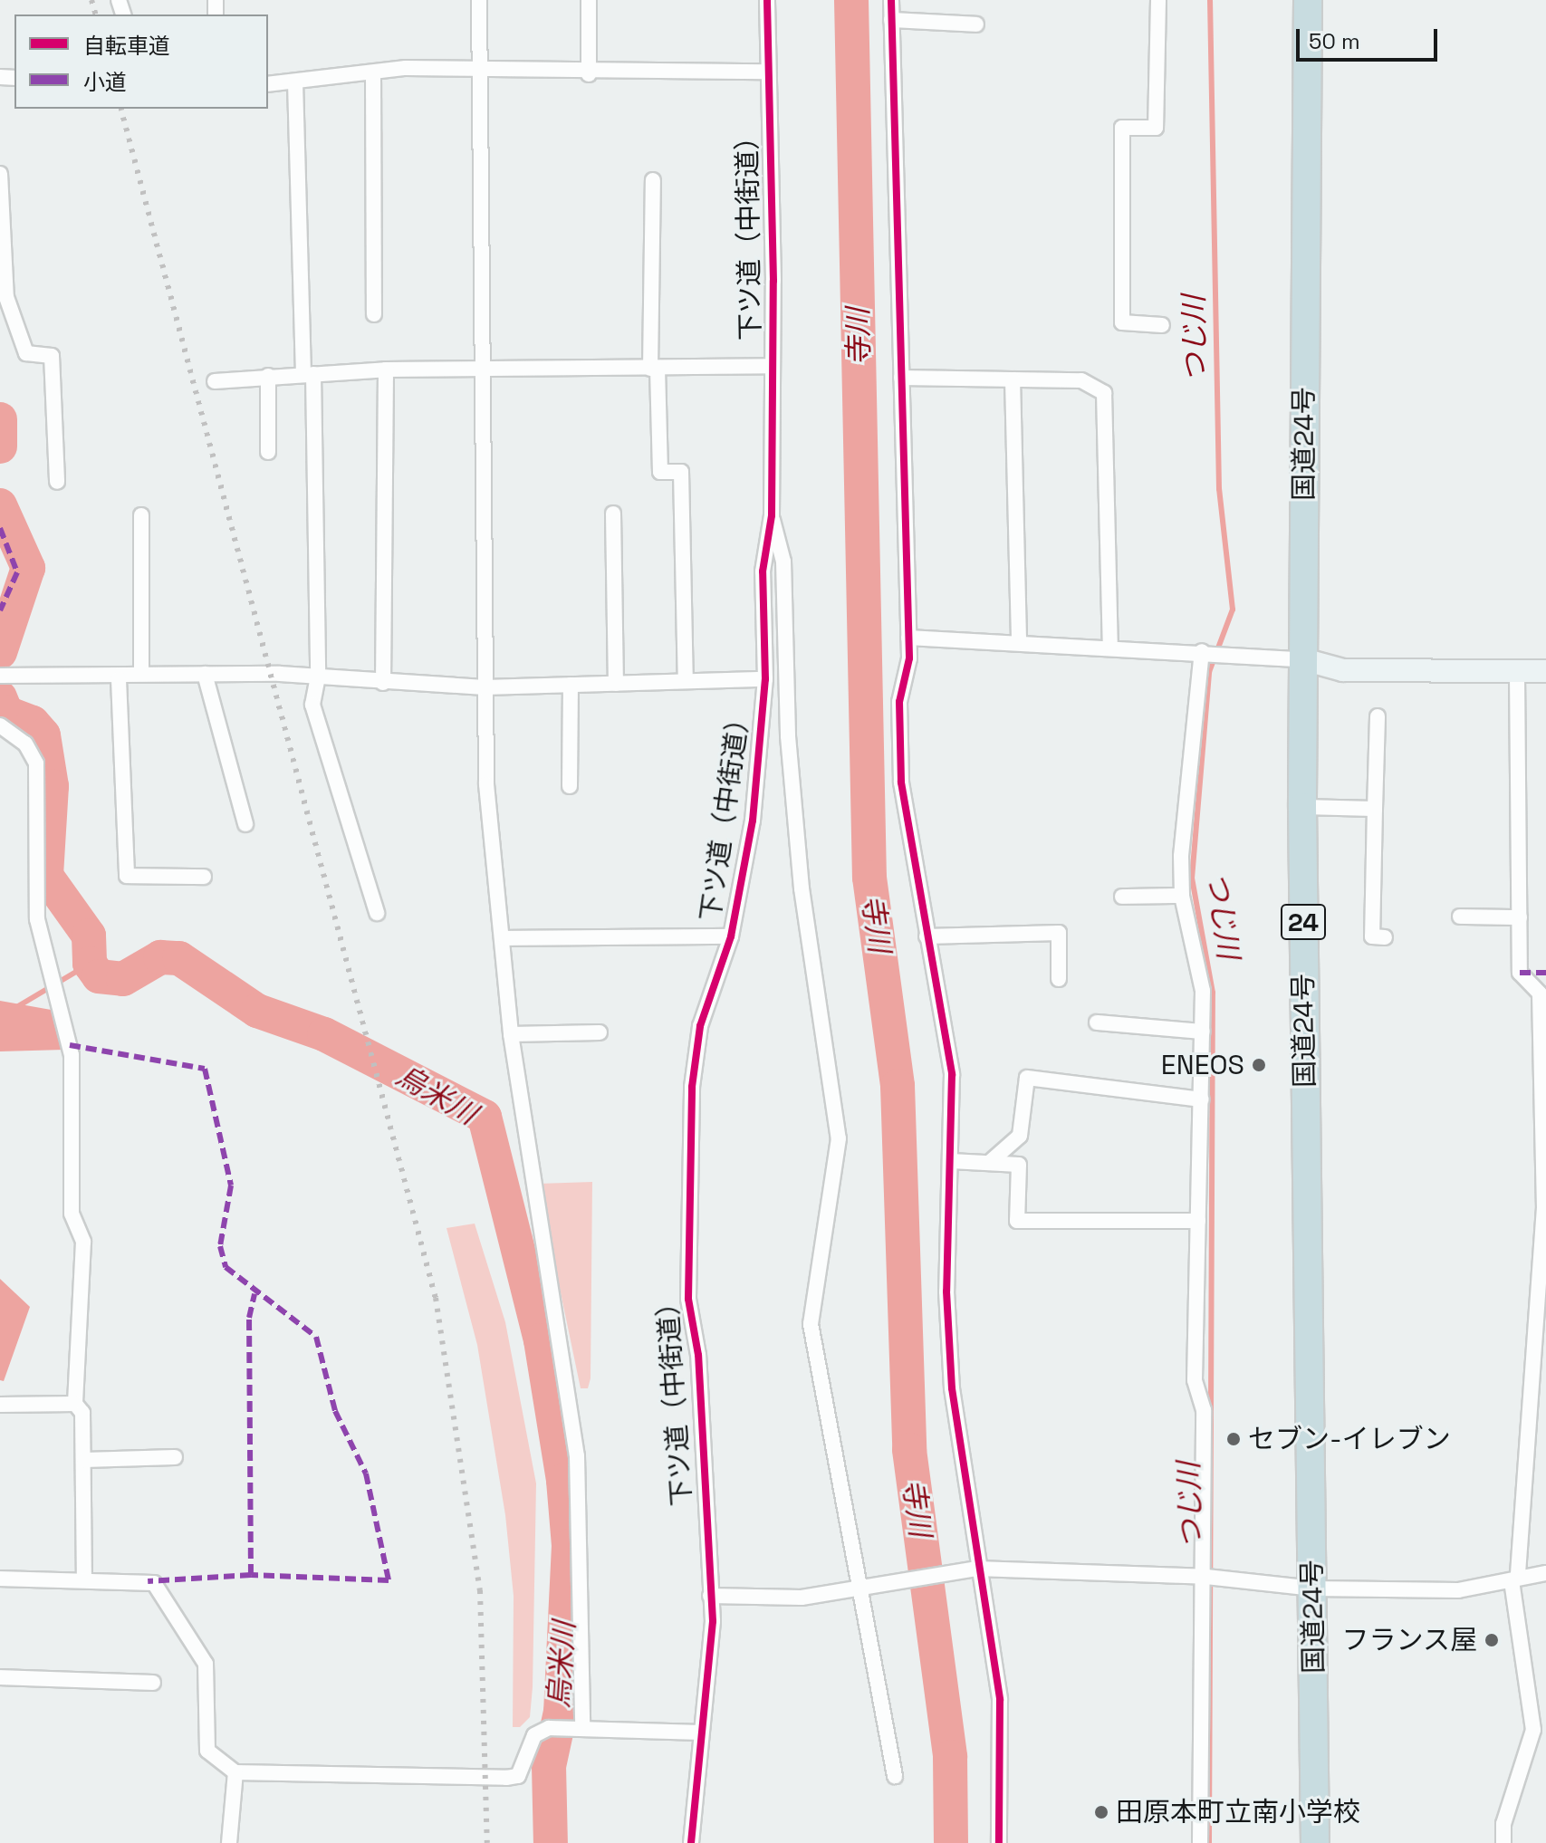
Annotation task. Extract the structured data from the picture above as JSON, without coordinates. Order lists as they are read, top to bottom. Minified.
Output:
{"streets":{"highway":["国道24号","24"],"street":["下ツ道（中街道）"]},"water":["寺川","つじ川","烏米川"],"places":["ENEOS","セブン-イレブン","フランス屋","田原本町立南小学校"],"legend":["自転車道","小道"],"scale_bar":"50 m"}
